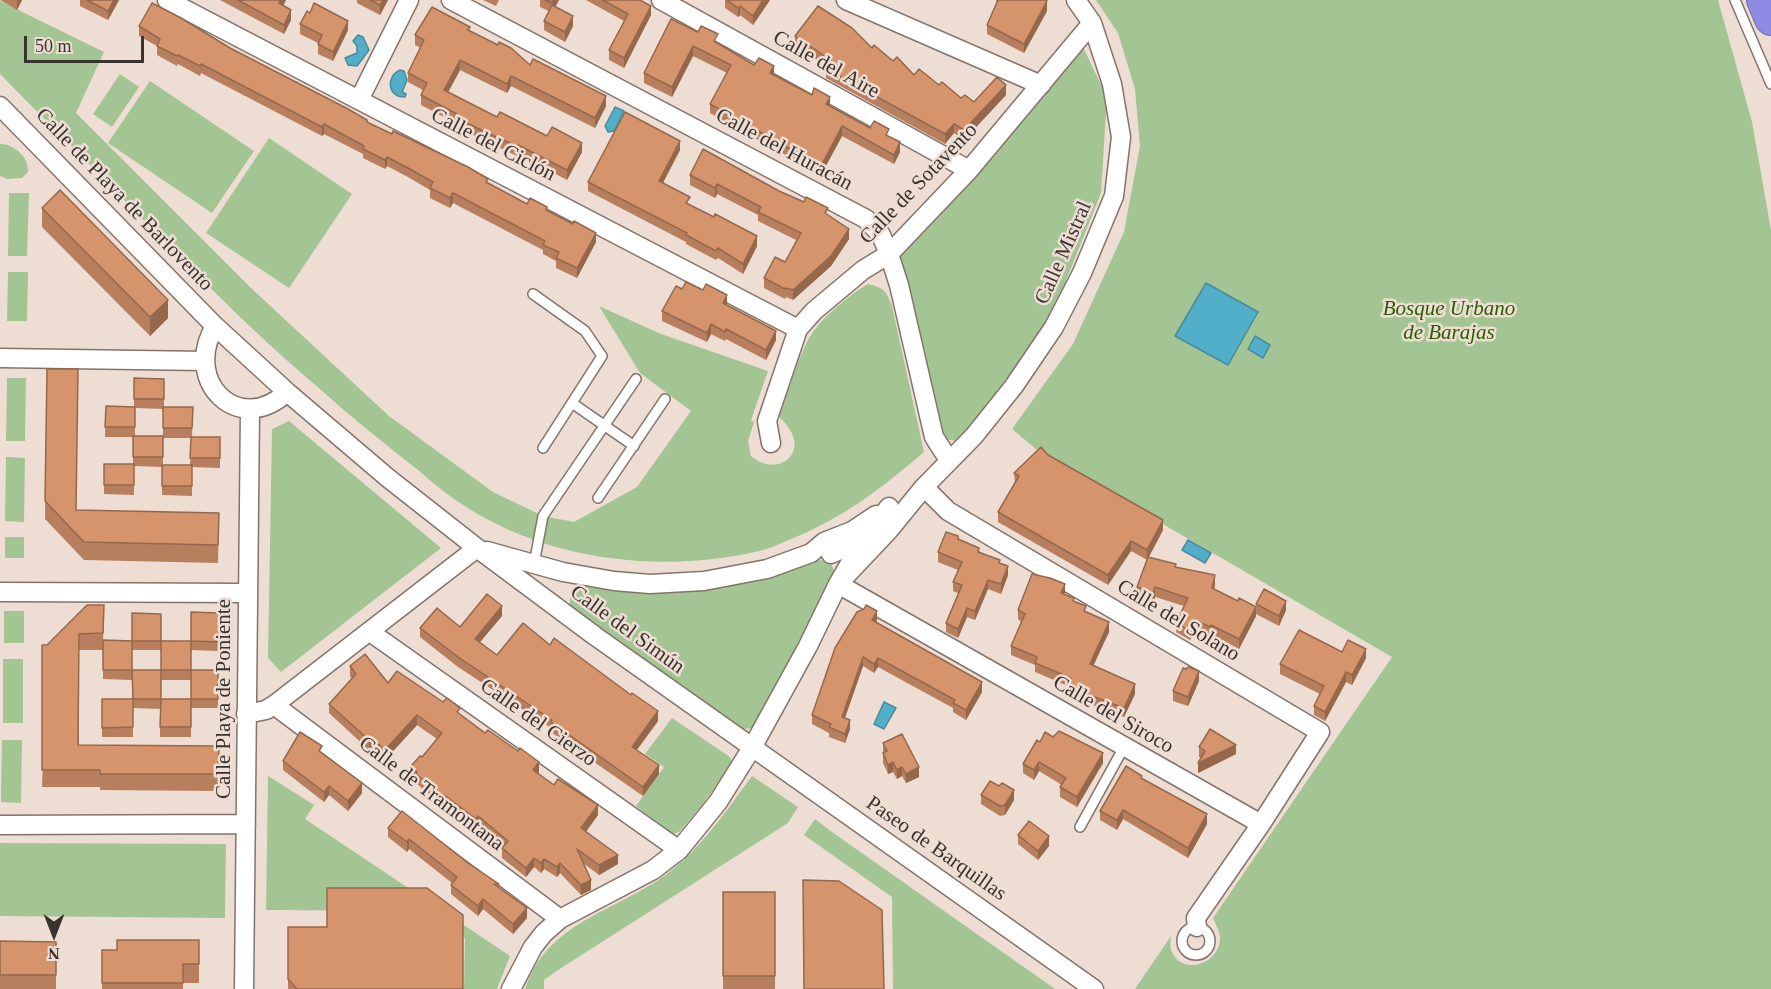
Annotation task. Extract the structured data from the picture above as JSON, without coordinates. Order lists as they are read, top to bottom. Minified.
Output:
{"streets":{"street":["Calle del Aire","Calle del Ciclón","Calle del Huracán","Calle de Sotavento","Calle de Playa de Barlovento","Calle Mistral","Calle del Solano","Calle del Simún","Calle Playa de Poniente","Calle del Siroco","Calle del Cierzo","Calle de Tramontana","Paseo de Barquillas"]},"crossings":[["Calle del Aire","Calle de Sotavento"],["Calle del Ciclón","Calle de Sotavento"],["Calle del Huracán","Calle de Sotavento"],["Calle del Huracán","Calle Mistral"],["Calle de Sotavento","Calle Mistral"],["Calle de Playa de Barlovento","Calle del Simún"],["Calle Mistral","Calle del Solano"],["Calle del Solano","Calle del Siroco"],["Calle del Simún","Paseo de Barquillas"]],"parks":["Bosque Urbano de Barajas"],"scale_bar":"50 m","north":"bottom"}
